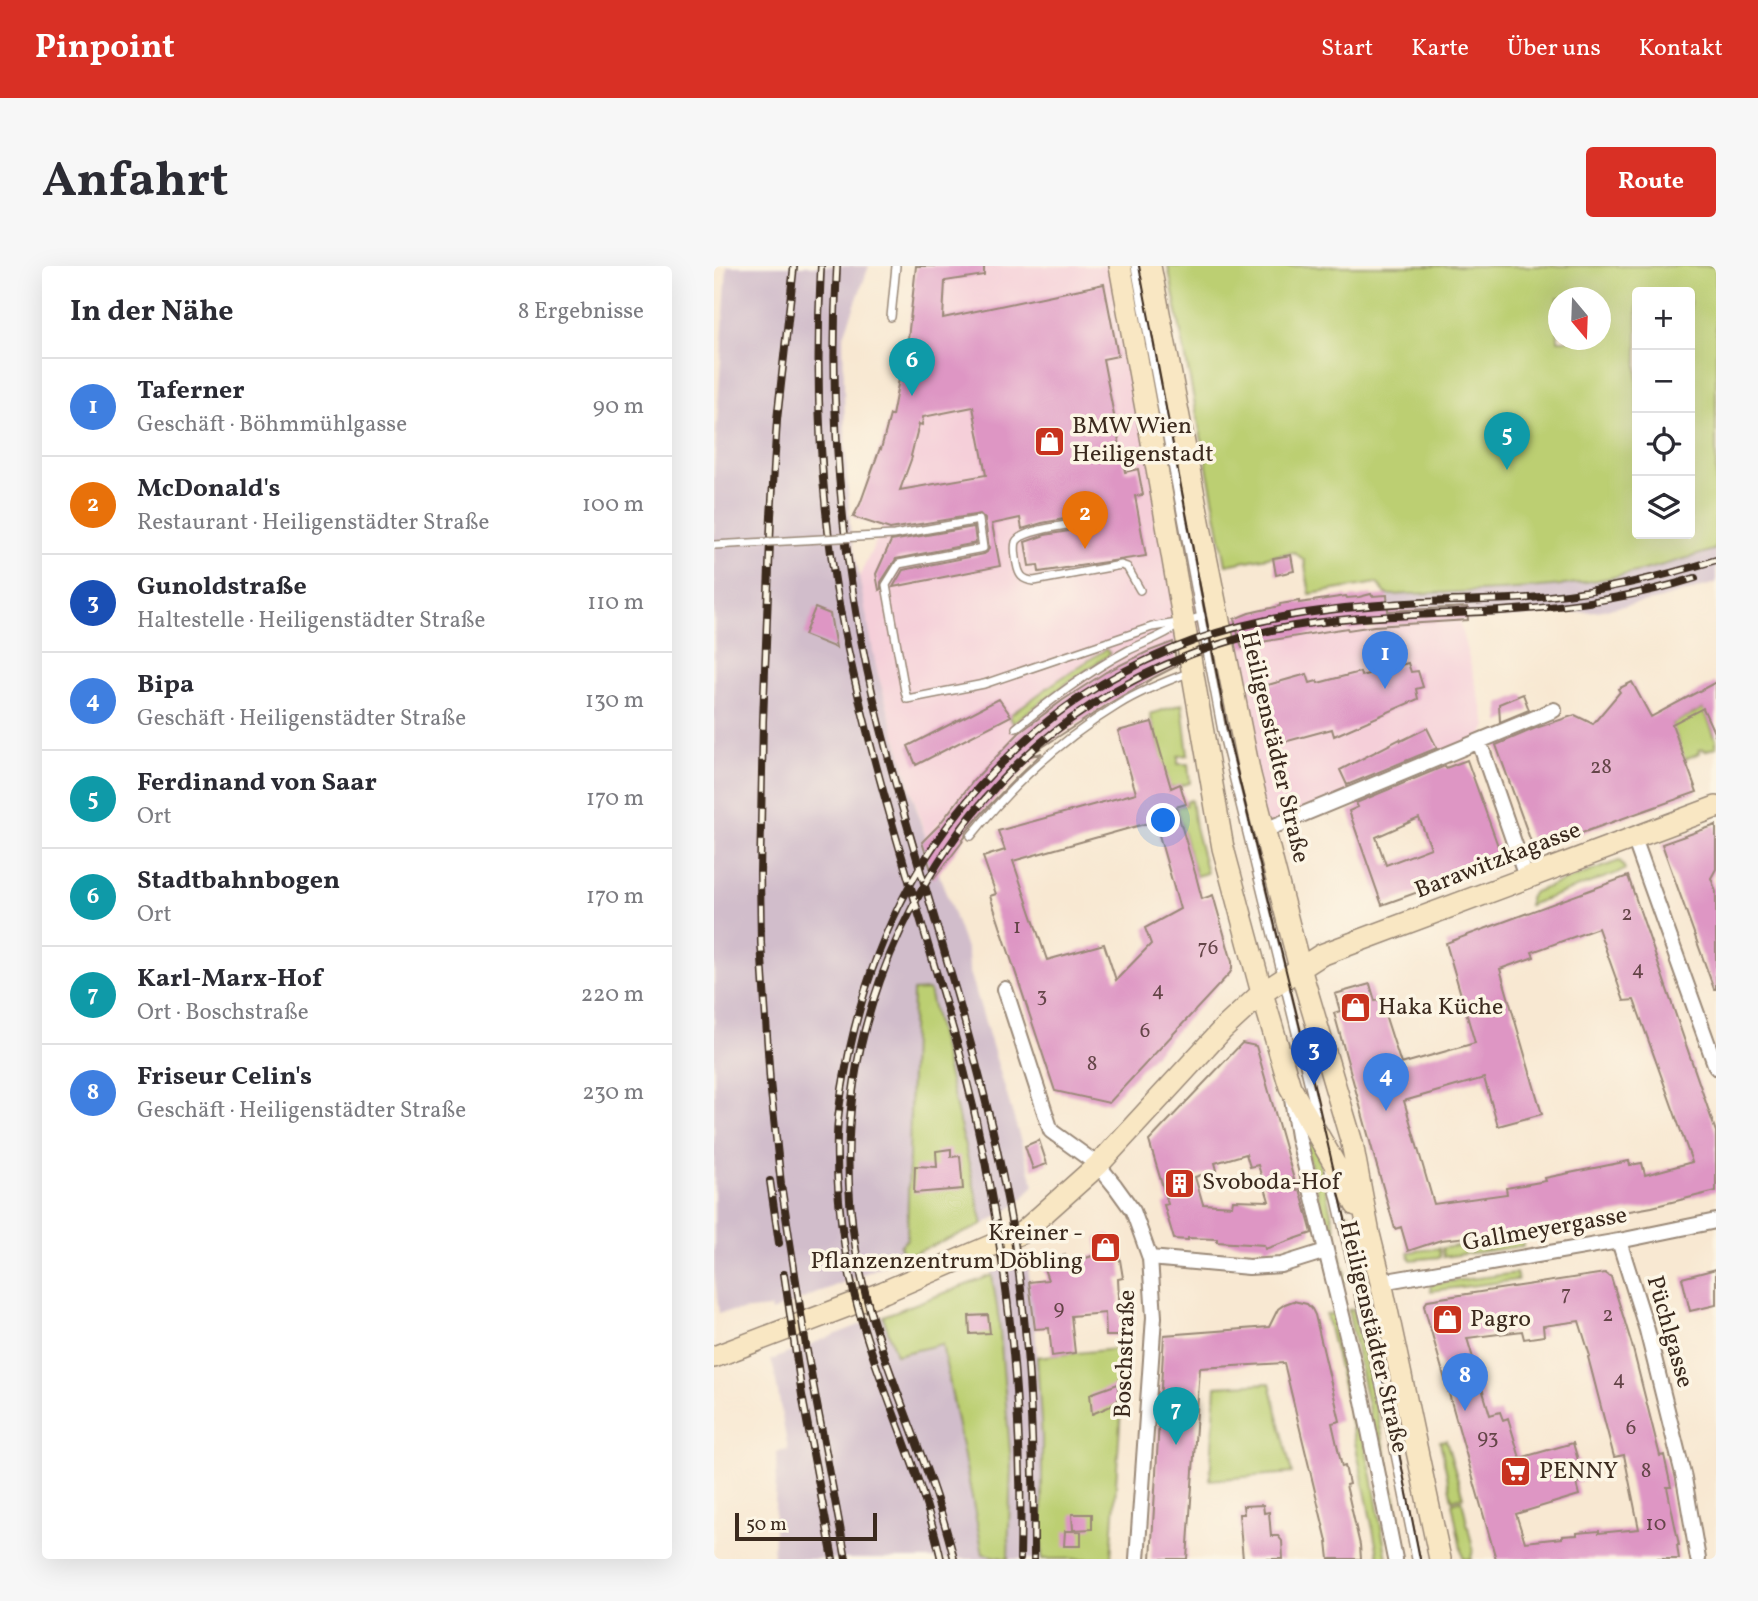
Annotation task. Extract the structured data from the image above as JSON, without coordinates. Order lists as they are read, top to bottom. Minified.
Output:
{"streets":{"main road":["Heiligenstädter Straße","Barawitzkagasse"],"street":["Gallmeyergasse","Püchlgasse","Boschstraße"]},"crossings":[["Heiligenstädter Straße","Barawitzkagasse"],["Heiligenstädter Straße","Gallmeyergasse"],["Barawitzkagasse","Boschstraße"],["Gallmeyergasse","Püchlgasse"]],"places":{"shop":["BMW Wien Heiligenstadt","Haka Küche","Kreiner - Pflanzenzentrum Döbling","Pagro"],"building":["Svoboda-Hof"],"supermarket":["PENNY"]},"house_numbers":["28","2","1","76","4","4","3","6","8","7","9","2","4","6","93","8","10"],"scale_bar":"50 m","north":"bottom","page":{"header":"Pinpoint","nav":["Start","Karte","Über uns","Kontakt"],"buttons":"Route","title":"Anfahrt","heading":["In der Nähe","8 Ergebnisse"],"map_buttons":["+","−"],"pins":["6","5","2","1","3","4","8","7"],"list":[{"mark":"1","name":"Taferner","note":"Geschäft · Böhmmühlgasse","value":"90 m"},{"mark":"2","name":"McDonald's","note":"Restaurant · Heiligenstädter Straße","value":"100 m"},{"mark":"3","name":"Gunoldstraße","note":"Haltestelle · Heiligenstädter Straße","value":"110 m"},{"mark":"4","name":"Bipa","note":"Geschäft · Heiligenstädter Straße","value":"130 m"},{"mark":"5","name":"Ferdinand von Saar","note":"Ort","value":"170 m"},{"mark":"6","name":"Stadtbahnbogen","note":"Ort","value":"170 m"},{"mark":"7","name":"Karl-Marx-Hof","note":"Ort · Boschstraße","value":"220 m"},{"mark":"8","name":"Friseur Celin's","note":"Geschäft · Heiligenstädter Straße","value":"230 m"}],"scale":"50 m"}}
